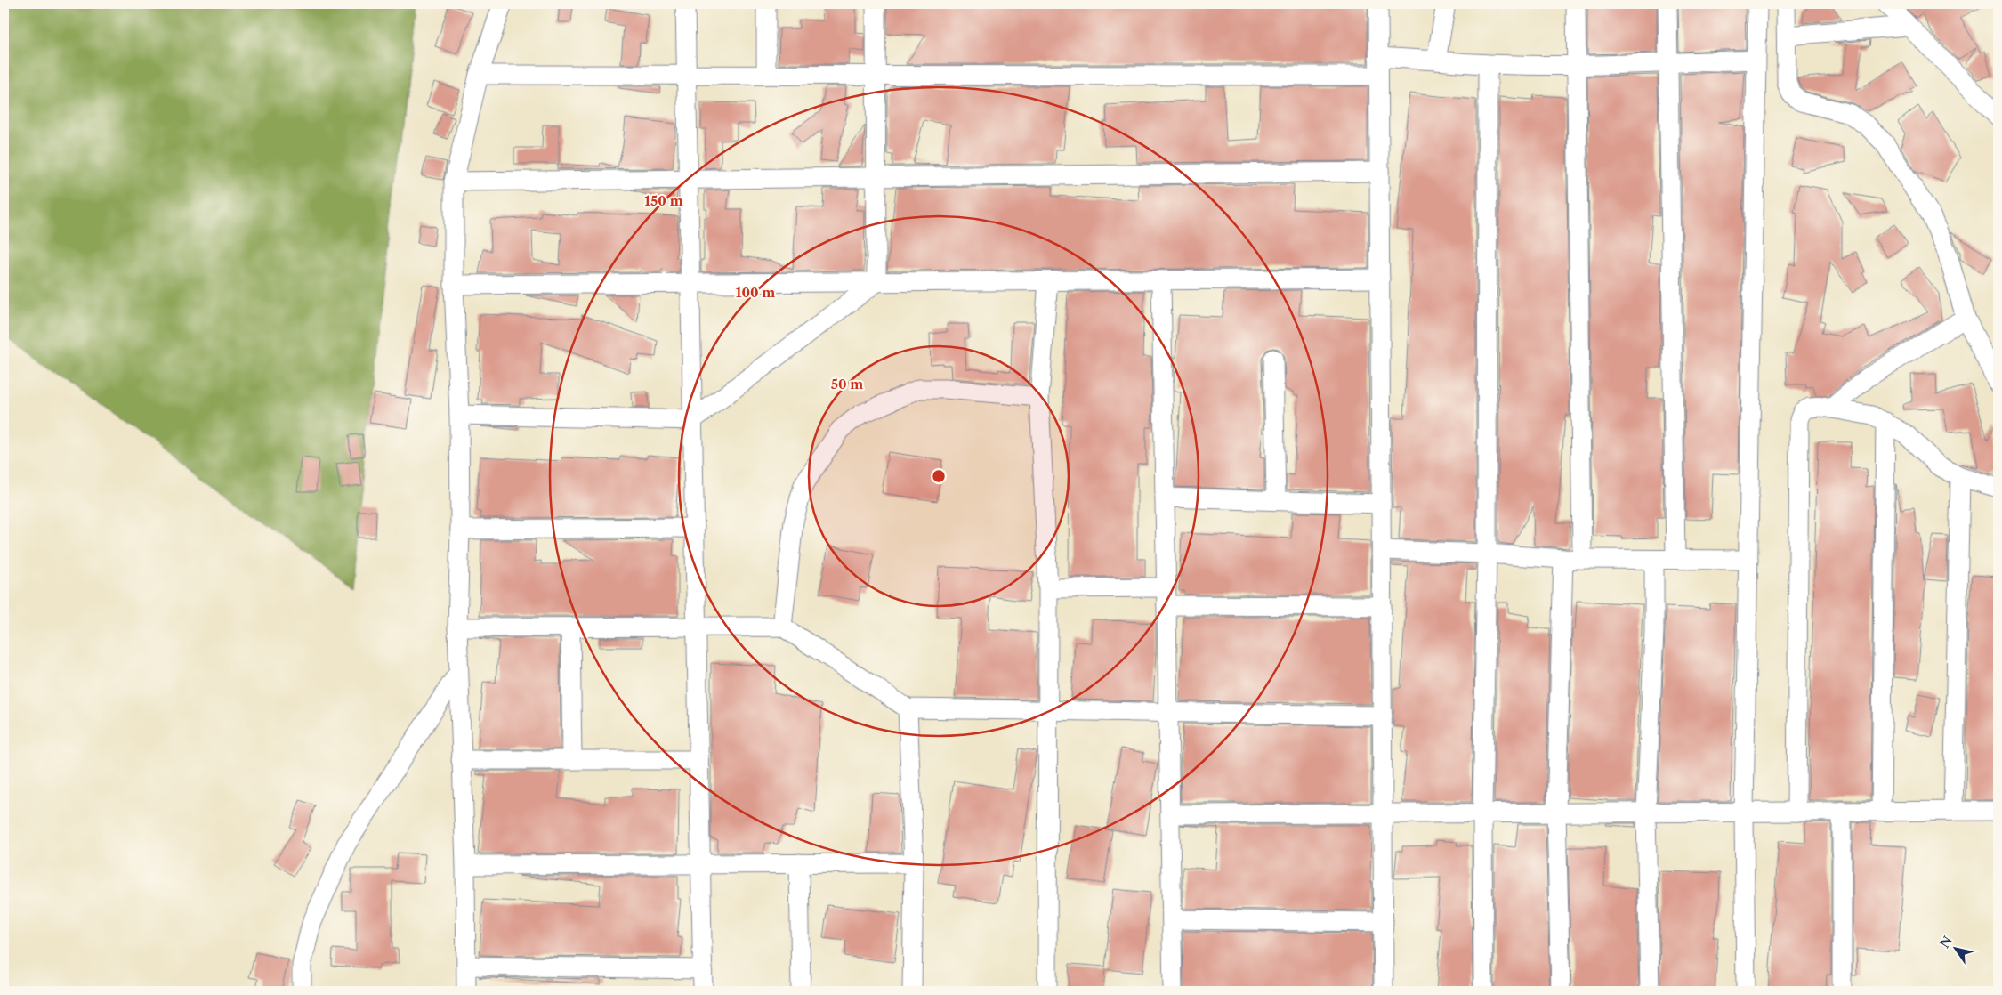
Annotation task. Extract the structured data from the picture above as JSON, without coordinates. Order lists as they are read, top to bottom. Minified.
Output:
{"north":"top left","rings":["150 m","100 m","50 m"]}
